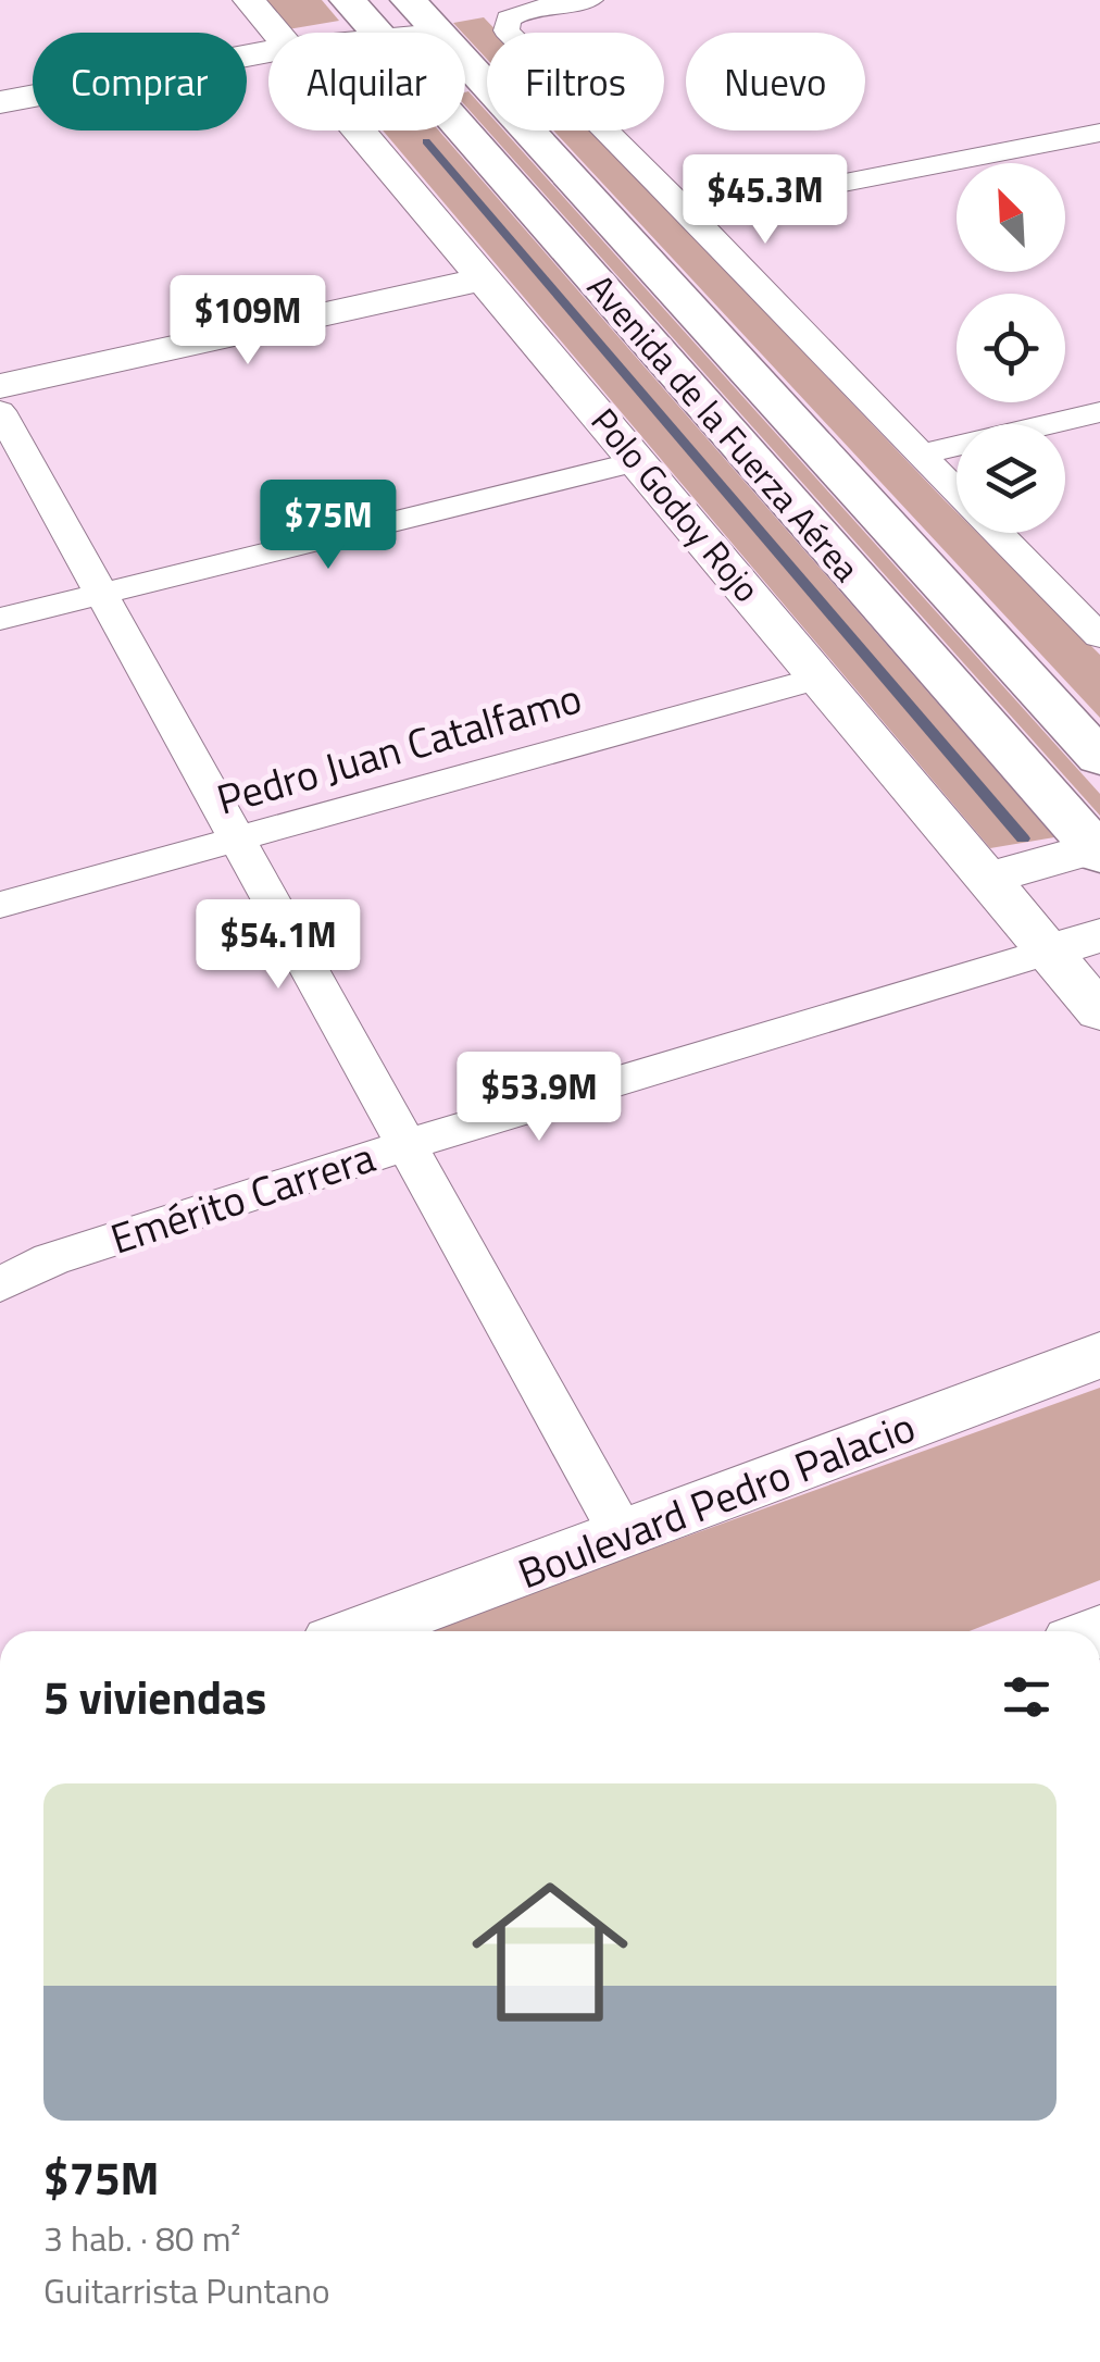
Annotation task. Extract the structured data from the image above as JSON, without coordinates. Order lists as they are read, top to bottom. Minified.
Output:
{"streets":{"main road":["Avenida de la Fuerza Aérea"],"street":["Polo Godoy Rojo","Pedro Juan Catalfamo","Emérito Carrera","Boulevard Pedro Palacio"]},"crossings":[["Polo Godoy Rojo","Pedro Juan Catalfamo"],["Polo Godoy Rojo","Emérito Carrera"]],"north":"top left","page":{"chip":["Comprar","Alquilar","Filtros","Nuevo"],"price":["$45.3M","$109M","$75M","$54.1M","$53.9M"],"heading":"5 viviendas","list":[{"name":"$75M","note":"3 hab. · 80 m² · Guitarrista Puntano"}]}}
